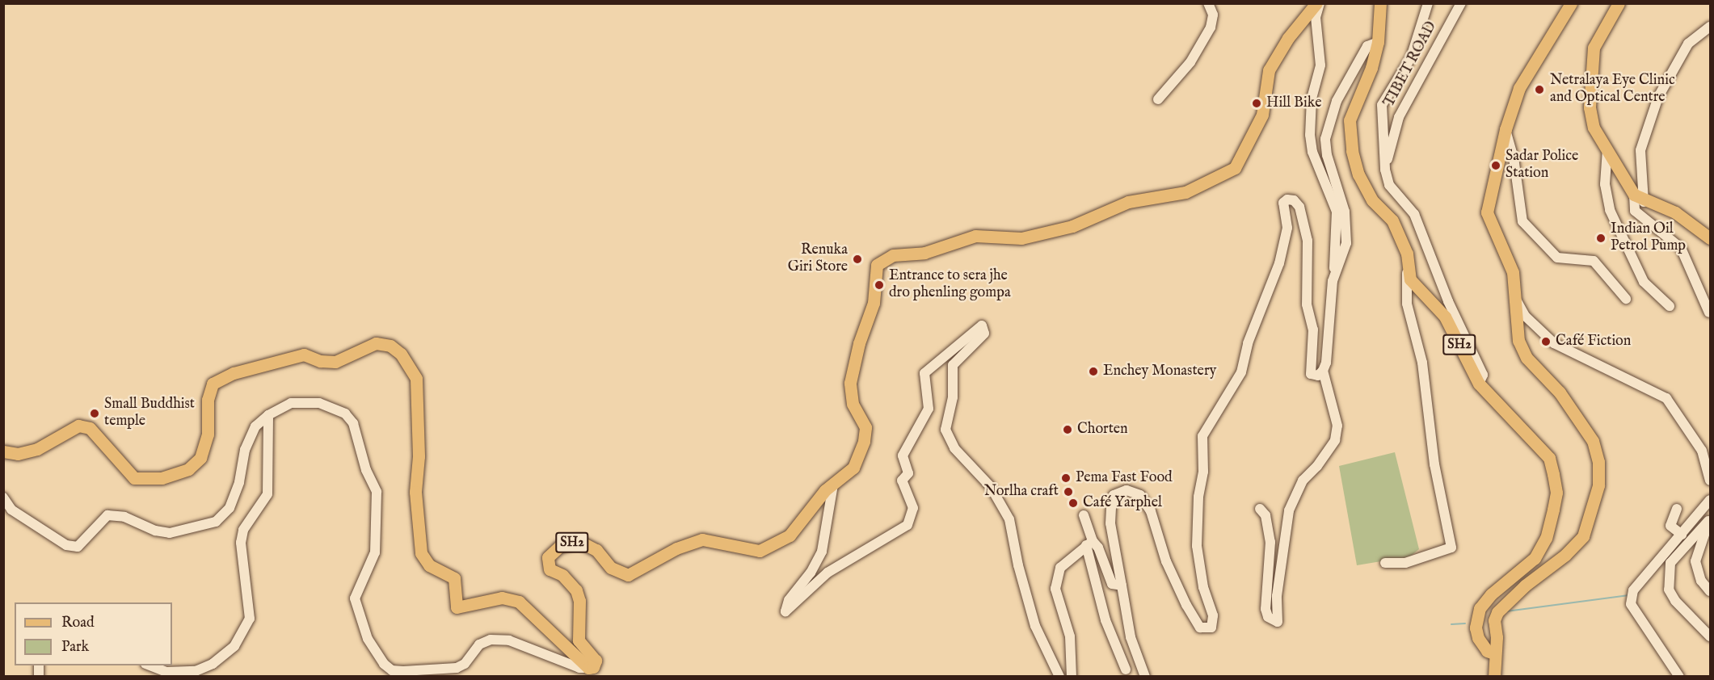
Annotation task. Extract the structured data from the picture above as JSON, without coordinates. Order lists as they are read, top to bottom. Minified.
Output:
{"streets":{"main road":["SH2"],"street":["TIBET ROAD"]},"places":["Netralaya Eye Clinic and Optical Centre","Hill Bike","Sadar Police Station","Indian Oil Petrol Pump","Renuka Giri Store","Entrance to sera jhe dro phenling gompa","Café Fiction","Enchey Monastery","Small Buddhist temple","Chorten","Pema Fast Food","Norlha craft","Café Yarphel"],"legend":["Road","Park"]}
